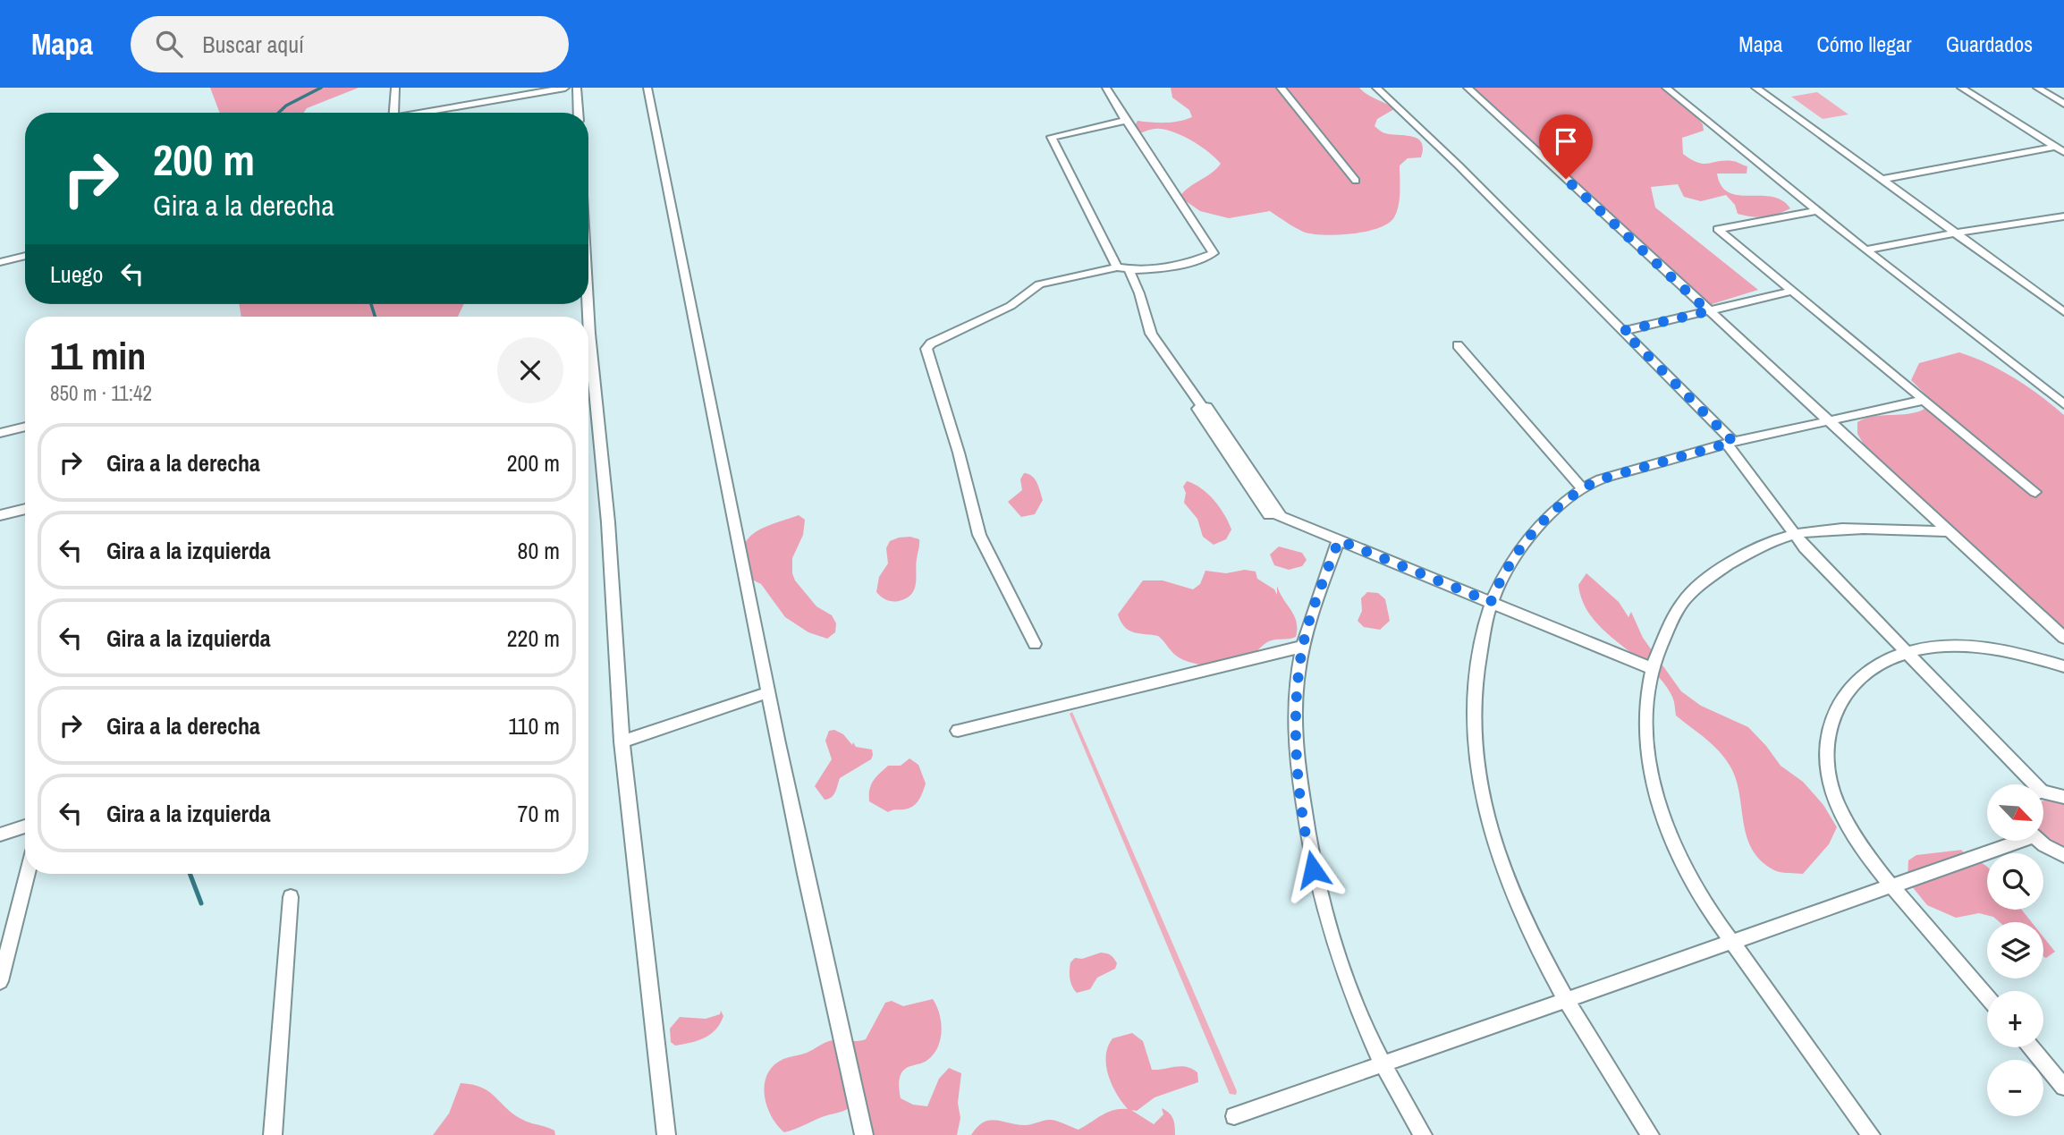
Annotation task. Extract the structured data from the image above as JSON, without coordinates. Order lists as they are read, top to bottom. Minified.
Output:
{"north":"bottom right","page":{"header":"Mapa","search":"Buscar aquí","nav":["Mapa","Cómo llegar","Guardados"],"turn":["200 m","Gira a la derecha"],"then":"Luego","heading":["11 min","850 m · 11:42"],"list":[{"name":"Gira a la derecha","value":"200 m"},{"name":"Gira a la izquierda","value":"80 m"},{"name":"Gira a la izquierda","value":"220 m"},{"name":"Gira a la derecha","value":"110 m"},{"name":"Gira a la izquierda","value":"70 m"}],"map_buttons":["+","−"]}}
